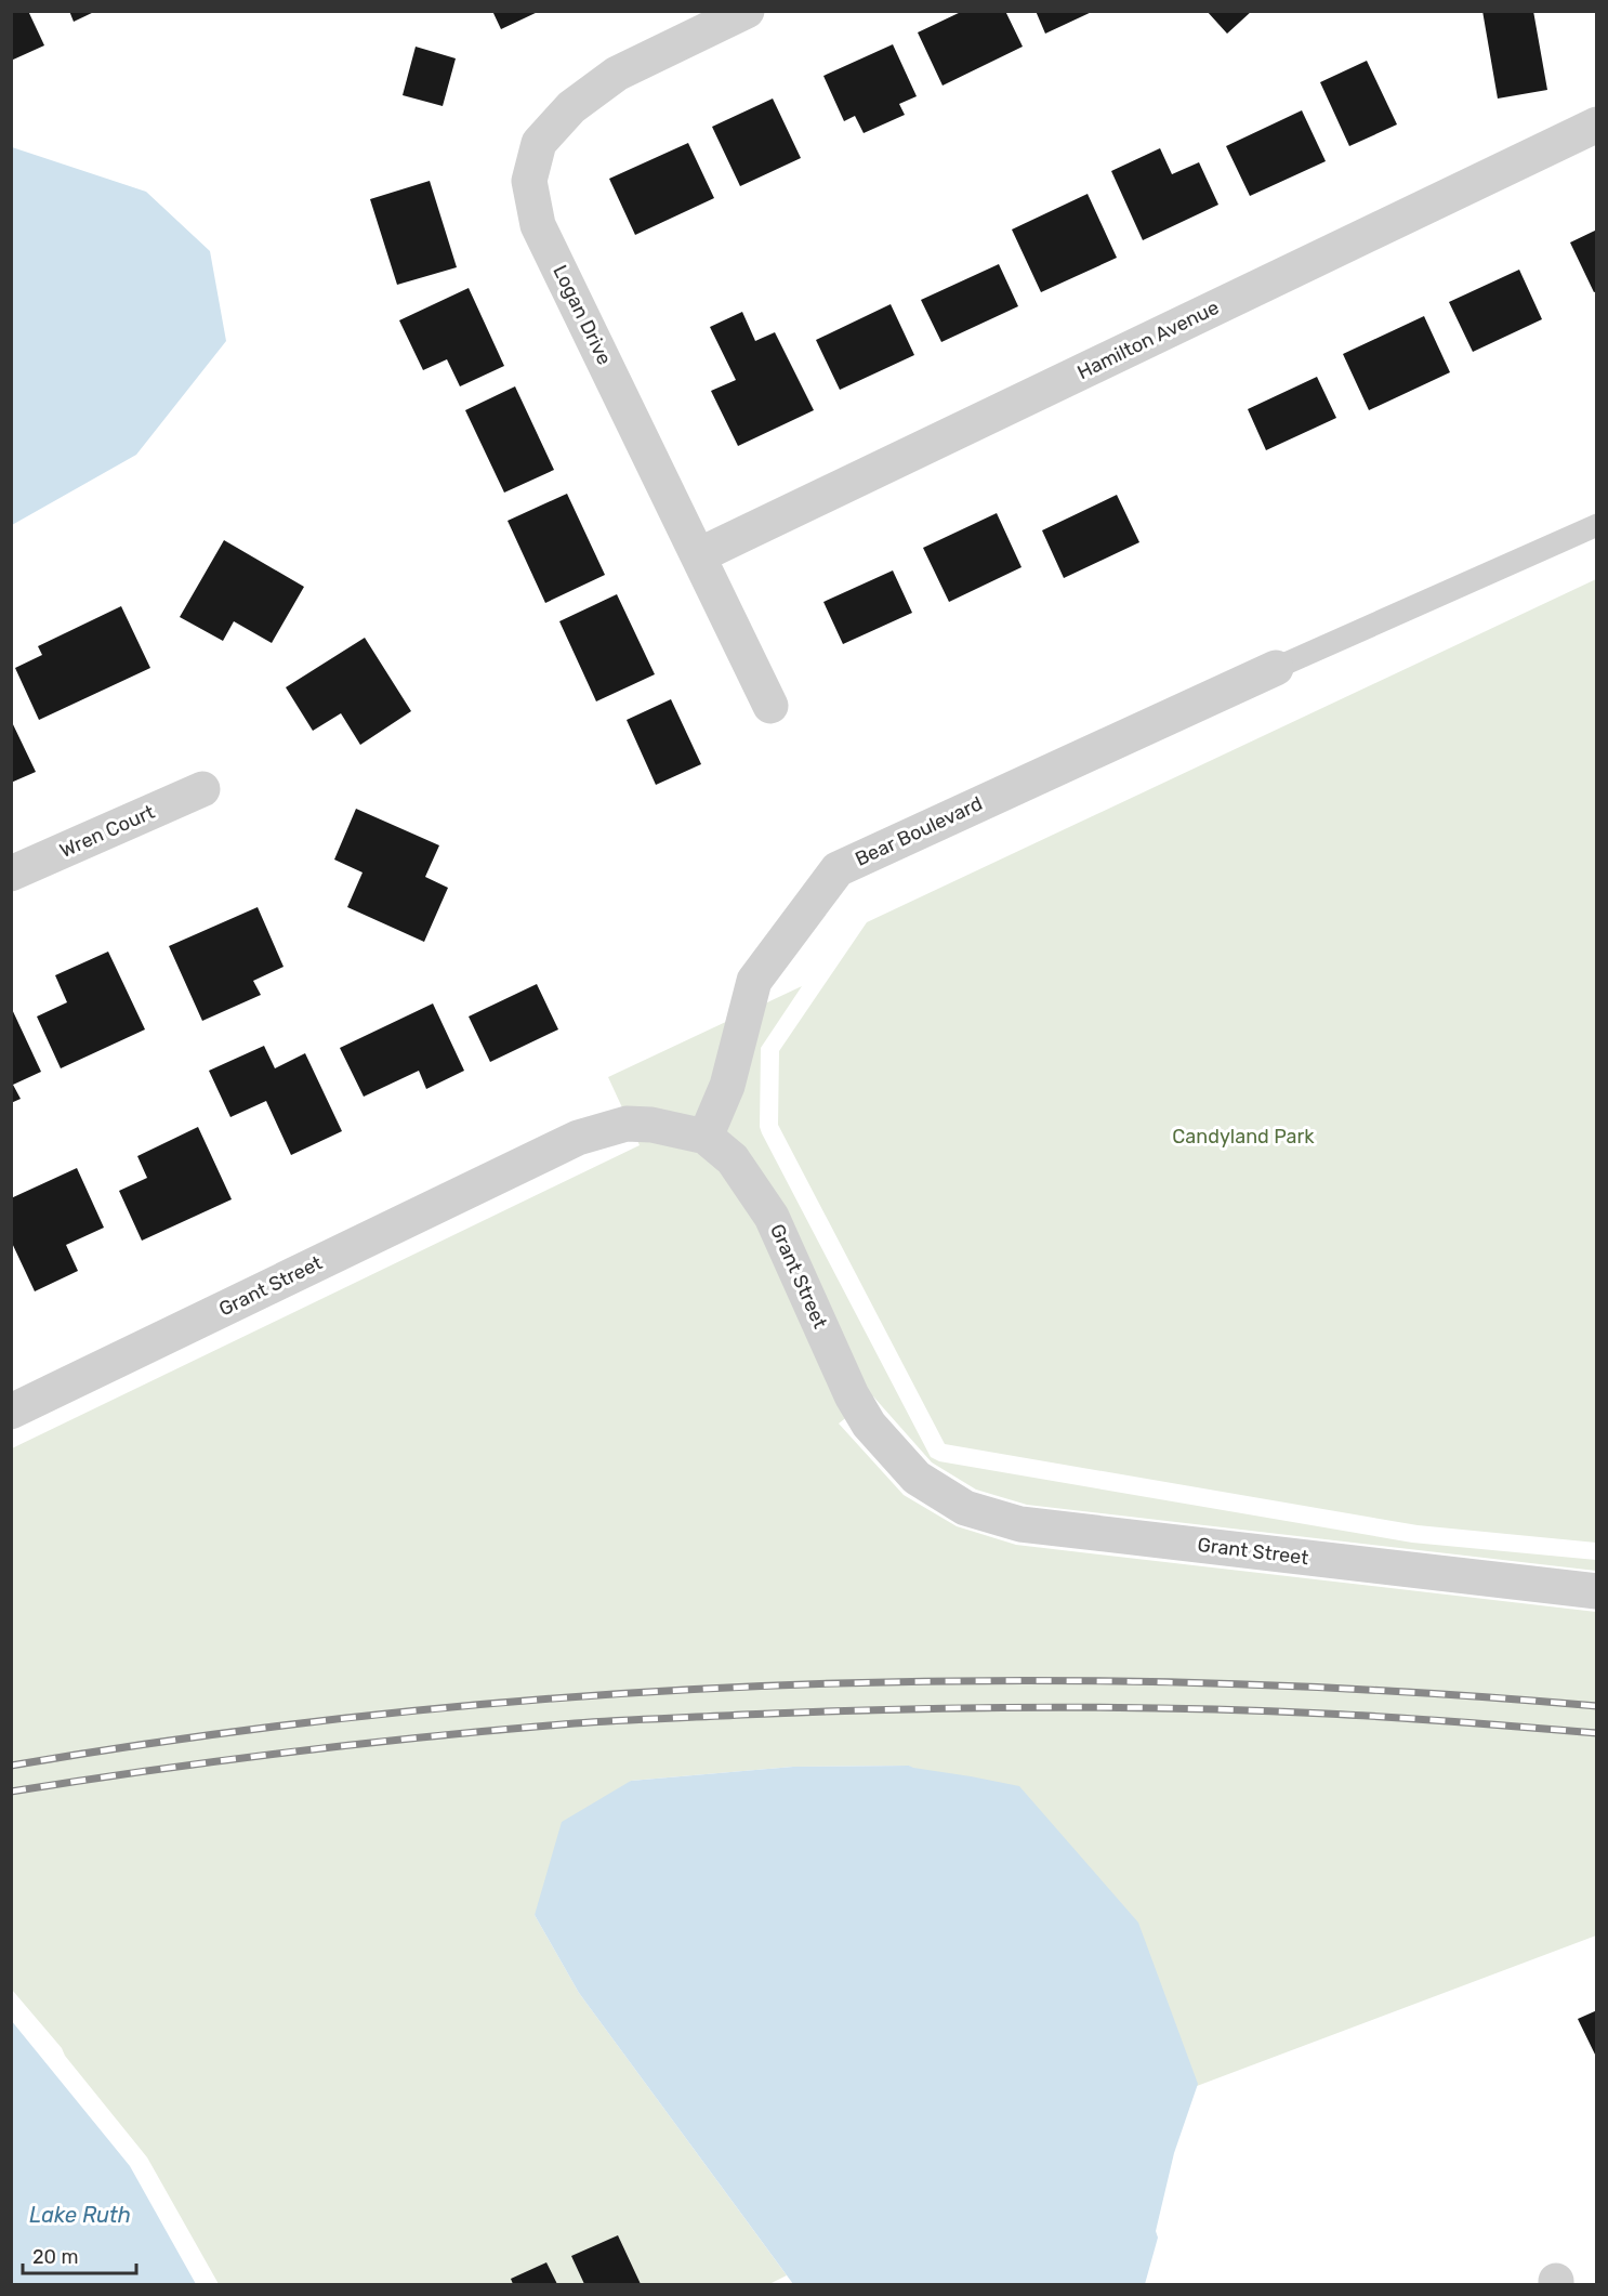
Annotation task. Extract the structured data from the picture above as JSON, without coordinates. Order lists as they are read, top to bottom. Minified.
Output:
{"streets":{"street":["Logan Drive","Hamilton Avenue","Wren Court","Bear Boulevard","Grant Street"]},"crossings":[["Logan Drive","Hamilton Avenue"],["Bear Boulevard","Grant Street"]],"water":["Lake Ruth"],"parks":["Candyland Park"],"scale_bar":"20 m"}
